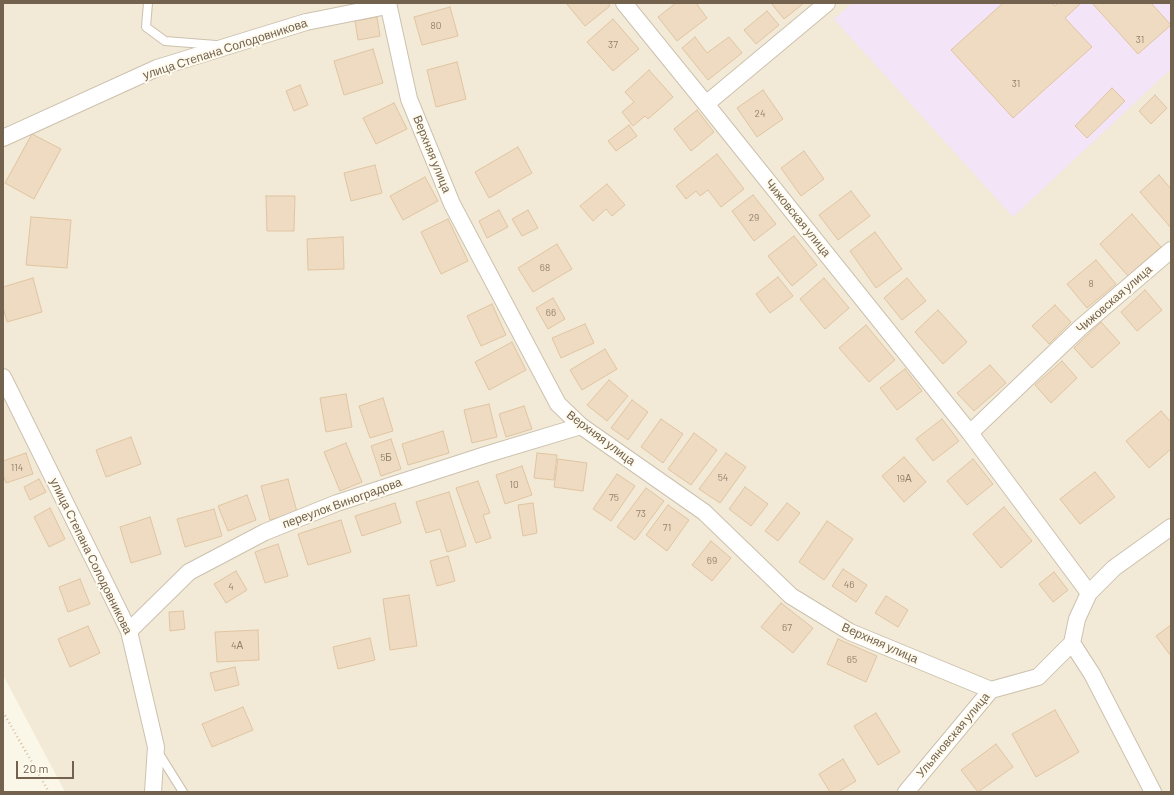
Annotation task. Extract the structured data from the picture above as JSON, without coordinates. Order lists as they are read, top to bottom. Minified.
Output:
{"streets":{"street":["улица Степана Солодовникова","Верхняя улица","Чижовская улица","переулок Виноградова","Ульяновская улица"]},"crossings":[["улица Степана Солодовникова","Верхняя улица"],["улица Степана Солодовникова","переулок Виноградова"],["Верхняя улица","переулок Виноградова"],["Верхняя улица","Ульяновская улица"]],"house_numbers":["80","31","37","31","24","29","68","8","66","5Б","114","54","19А","10","75","73","71","69","46","4","67","4А","65"],"scale_bar":"20 m"}
